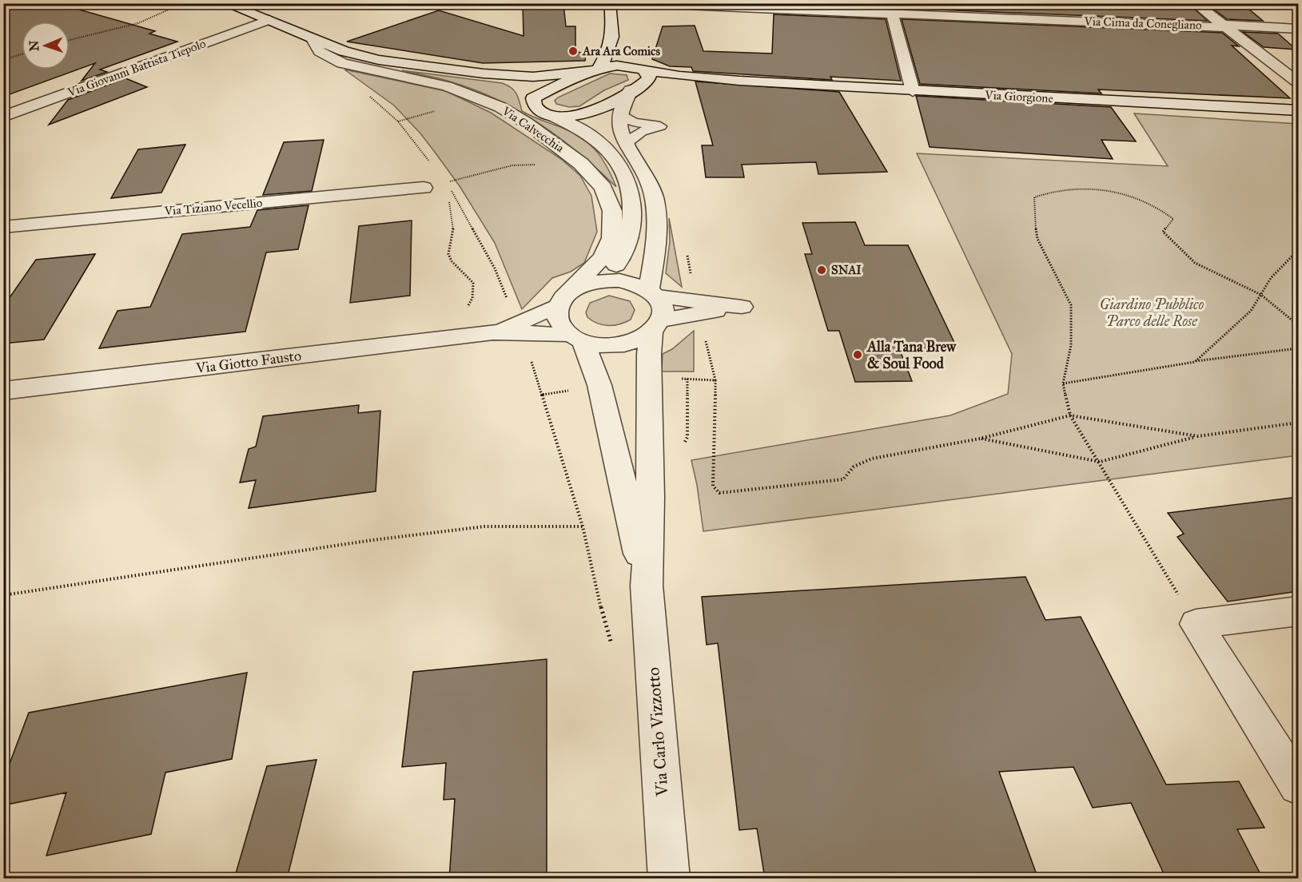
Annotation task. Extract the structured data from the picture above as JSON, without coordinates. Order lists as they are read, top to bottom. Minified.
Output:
{"streets":{"street":["Via Cima da Conegliano","Via Giovanni Battista Tiepolo","Via Giorgione","Via Calvecchia","Via Tiziano Vecellio","Via Giotto Fausto","Via Carlo Vizzotto"]},"crossings":[["Via Giovanni Battista Tiepolo","Via Calvecchia"],["Via Giorgione","Via Calvecchia"],["Via Calvecchia","Via Giotto Fausto"],["Via Calvecchia","Via Carlo Vizzotto"],["Via Giotto Fausto","Via Carlo Vizzotto"]],"parks":["Giardino Pubblico Parco delle Rose"],"places":["Ara Ara Comics","SNAI","Alla Tana Brew & Soul Food"],"north":"left"}
